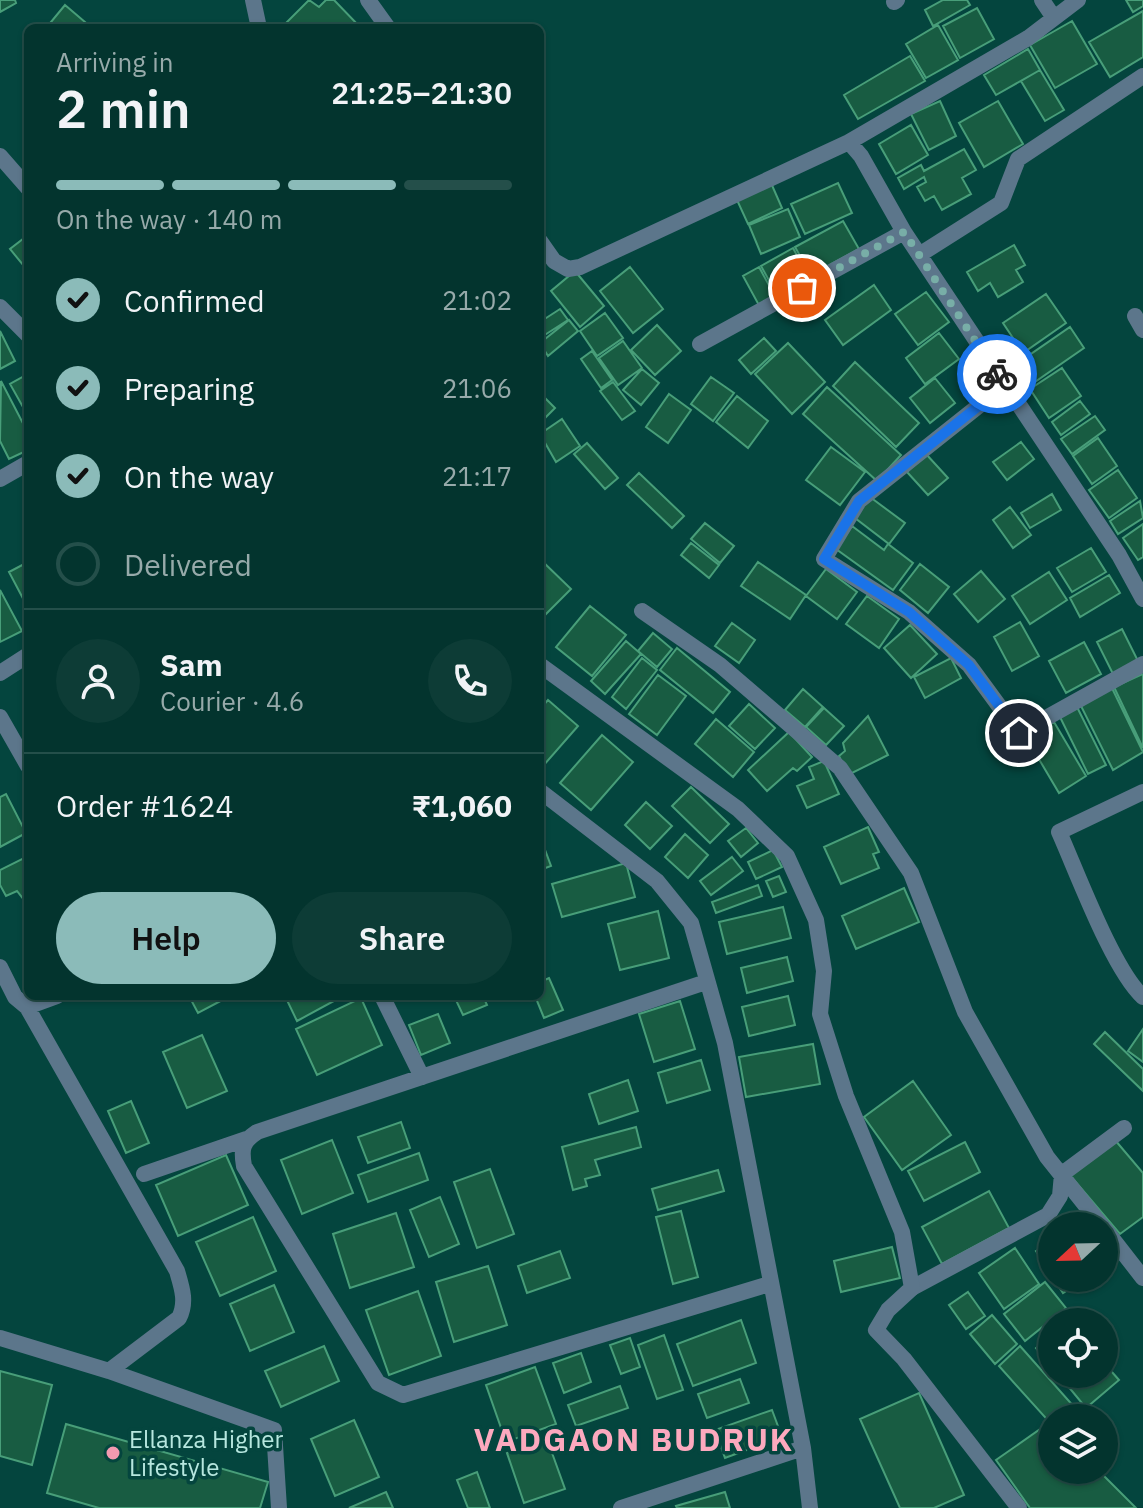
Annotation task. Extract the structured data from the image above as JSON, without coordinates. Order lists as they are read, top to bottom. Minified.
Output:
{"districts":["VADGAON BUDRUK"],"places":["Ellanza Higher Lifestyle"],"north":"left","page":{"heading":["2 min","Arriving in","21:25–21:30"],"panel":["Sam","Courier · 4.6","Order #1624","₹1,060"],"bar":"On the way · 140 m","list":[["Confirmed","21:02"],["Preparing","21:06"],["On the way","21:17"],"Delivered"],"buttons":["Help","Share"]}}
